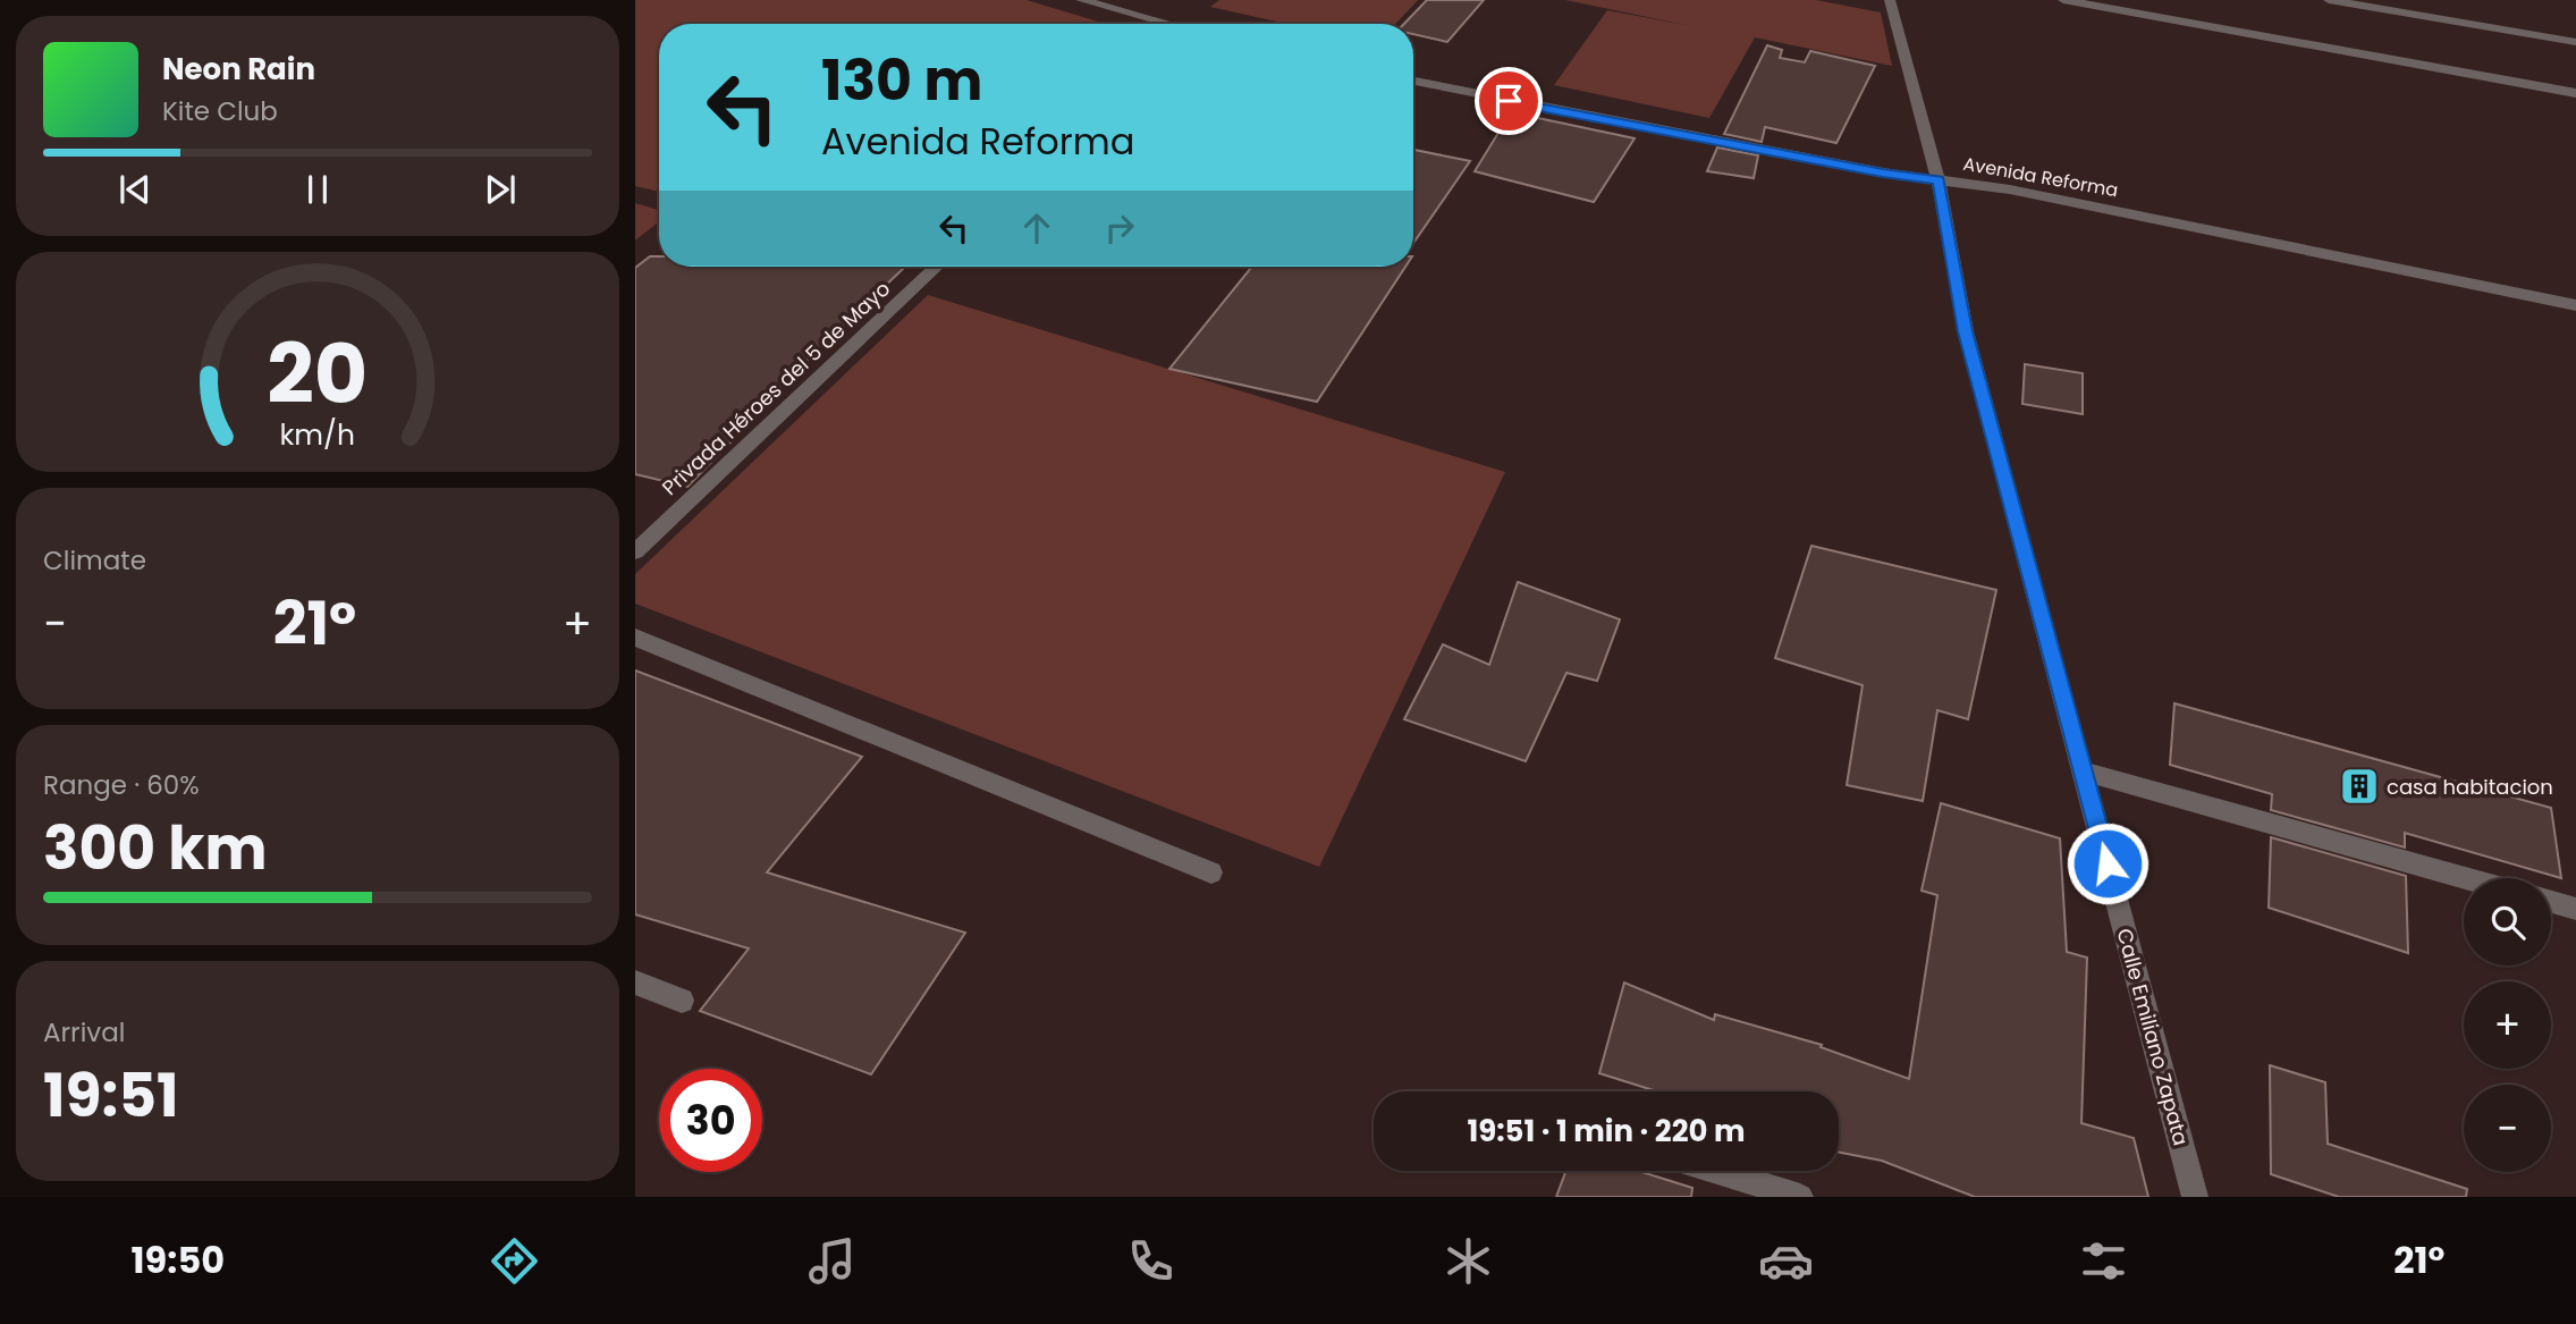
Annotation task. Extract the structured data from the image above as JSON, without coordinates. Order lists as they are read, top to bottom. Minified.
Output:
{"streets":{"street":["Avenida Reforma","Privada Héroes del 5 de Mayo","Calle Emiliano Zapata"]},"crossings":[["Avenida Reforma","Calle Emiliano Zapata"]],"places":{"building":["casa habitacion"]},"page":{"turn":["130 m","Avenida Reforma"],"song":["Neon Rain","Kite Club"],"tile":["Climate",["Range · 60%","300 km"],["Arrival","19:51"]],"heat":["−","21°","+"],"map_buttons":["+","−"],"limit":"30","trip":"19:51 · 1 min · 220 m","tabs":["19:50","21°"],"gauge":["20","km/h"]}}
